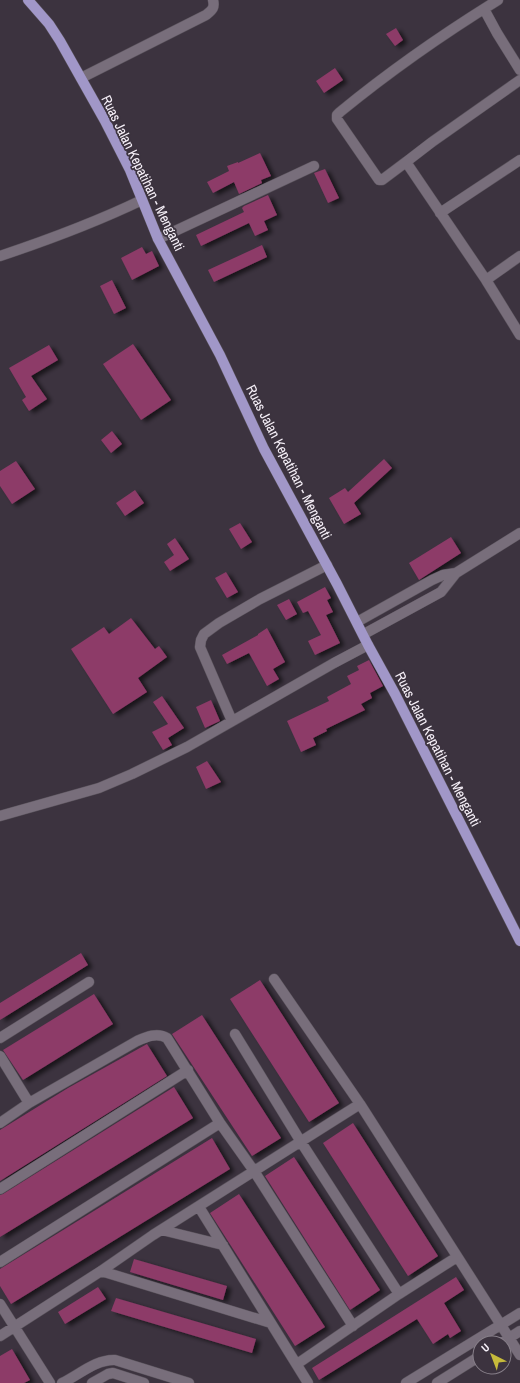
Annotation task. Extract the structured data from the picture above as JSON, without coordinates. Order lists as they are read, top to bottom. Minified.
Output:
{"streets":{"main road":["Ruas Jalan Kepatihan - Menganti"]},"north":"top left"}
